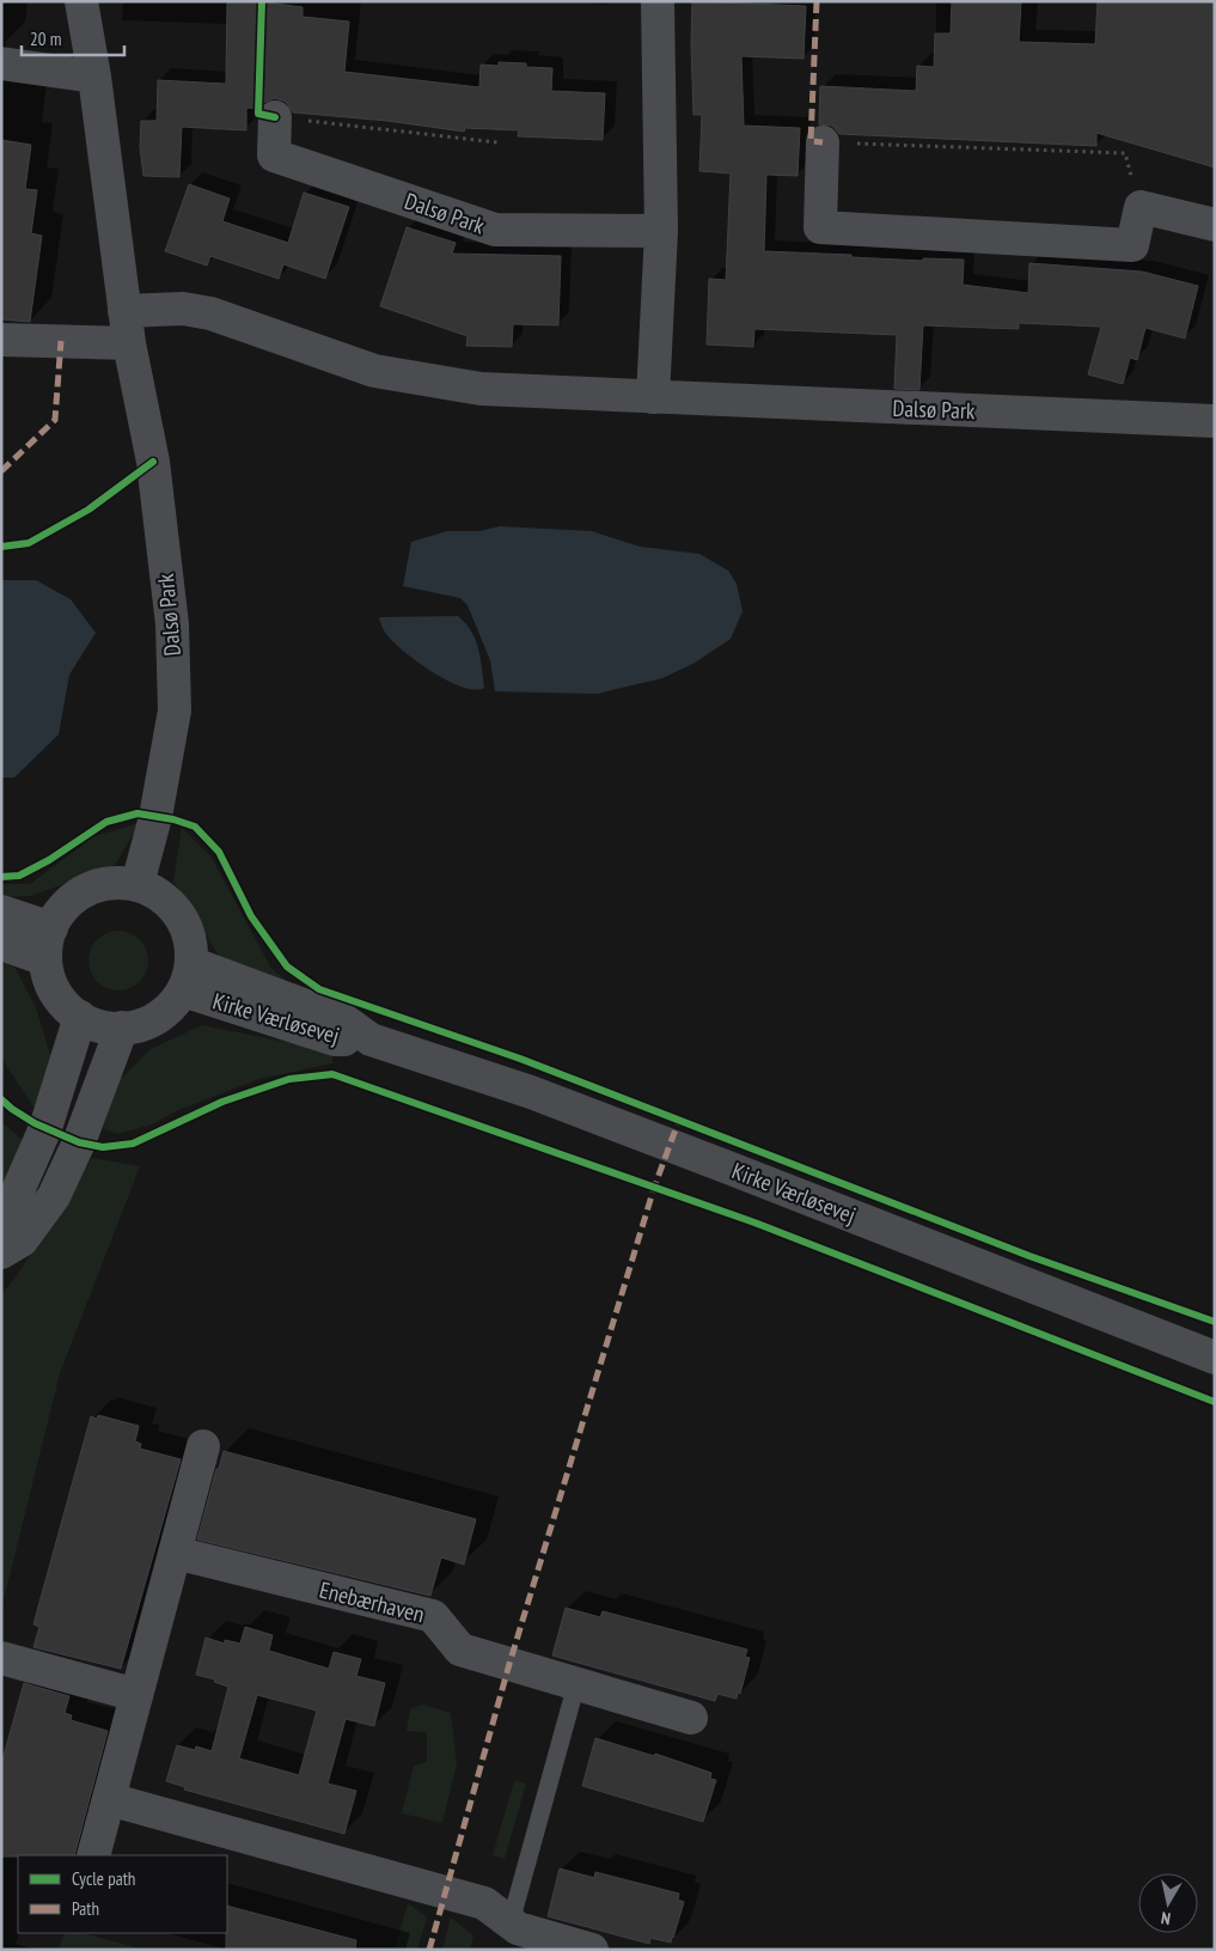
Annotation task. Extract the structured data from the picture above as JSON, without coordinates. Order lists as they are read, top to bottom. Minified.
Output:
{"streets":{"street":["Dalsø Park","Kirke Værløsevej","Enebærhaven"]},"crossings":[["Dalsø Park","Kirke Værløsevej"]],"legend":["Cycle path","Path"],"scale_bar":"20 m","north":"bottom"}
